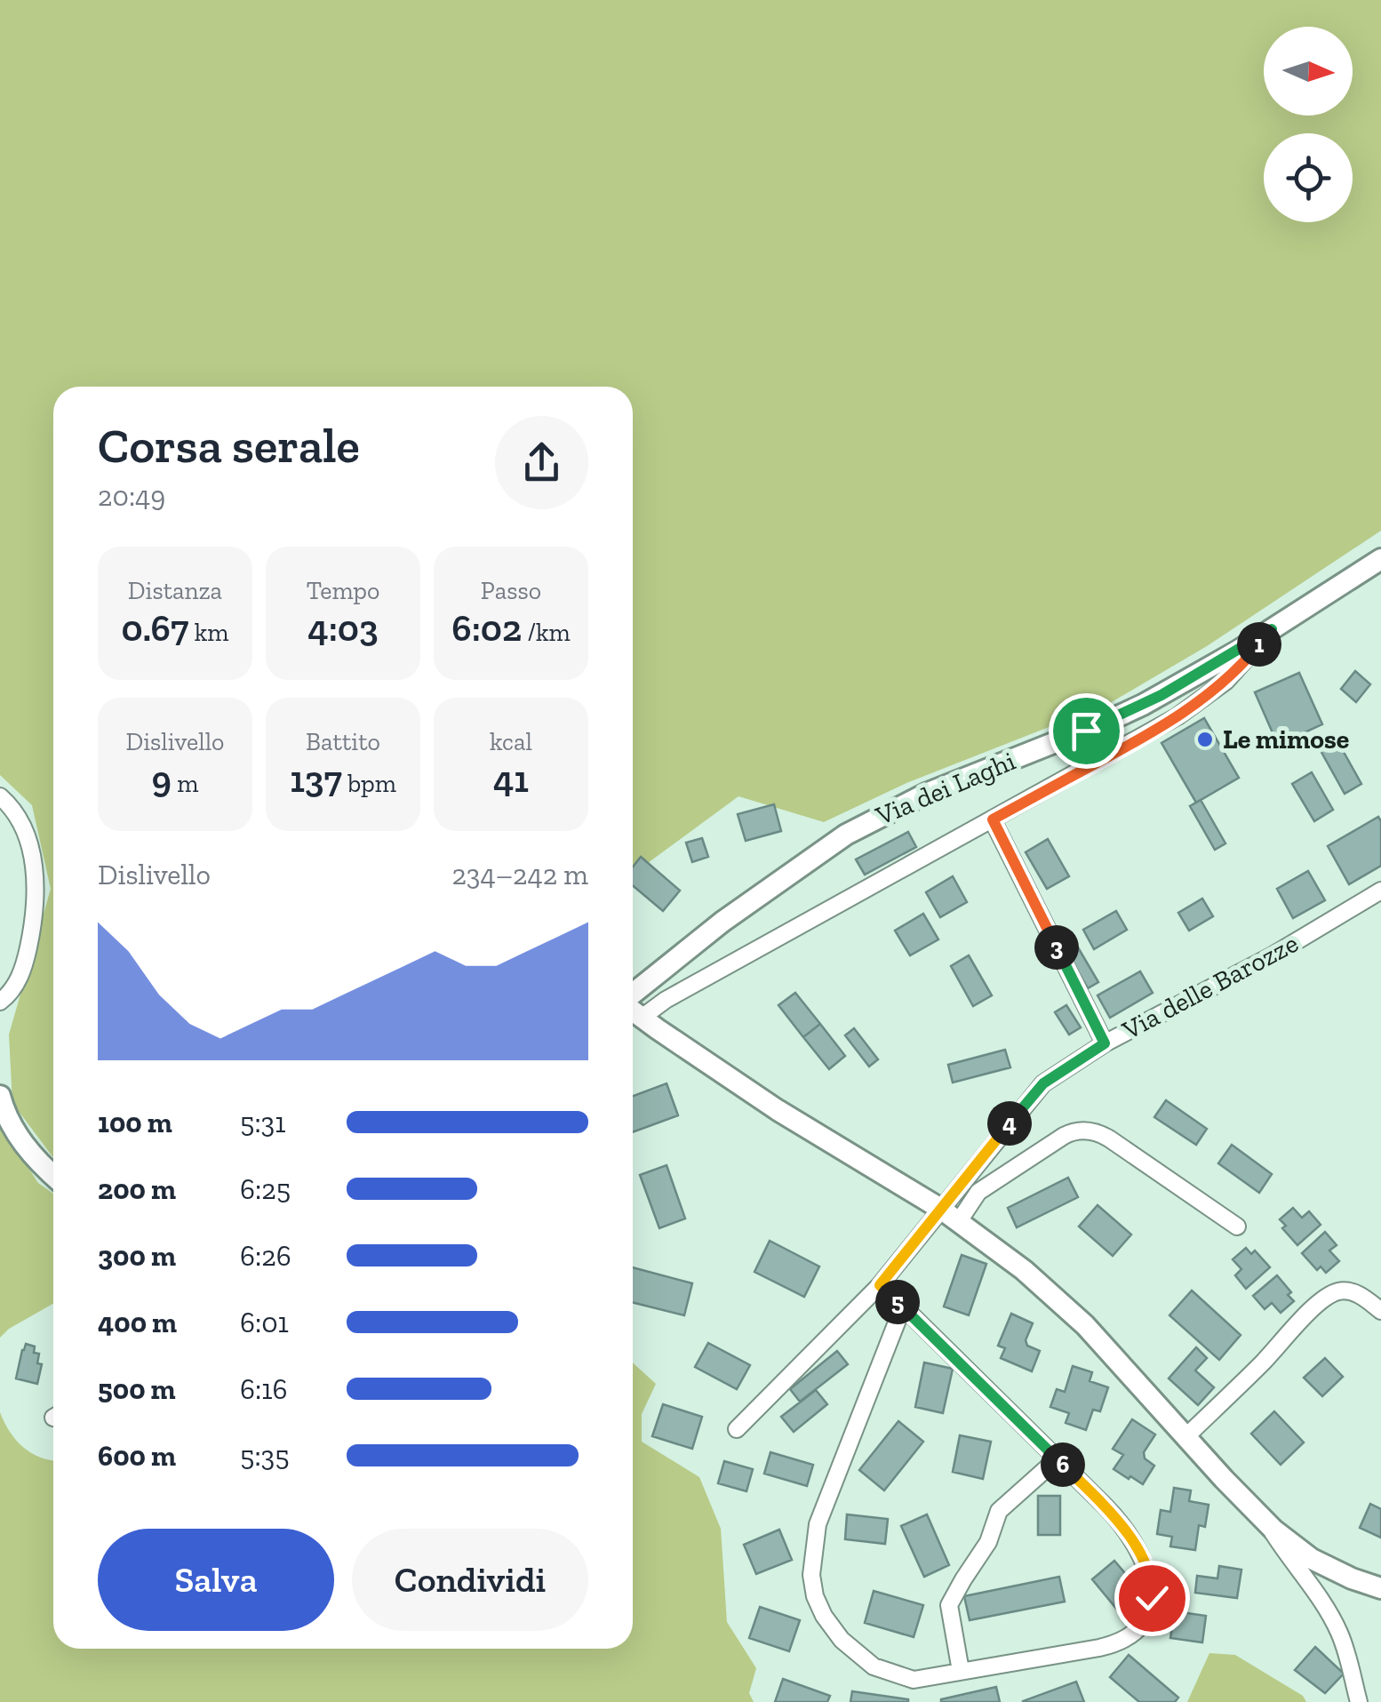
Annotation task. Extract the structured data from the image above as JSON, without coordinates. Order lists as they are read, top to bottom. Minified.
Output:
{"streets":{"main road":["Via dei Laghi"],"street":["Via delle Barozze"]},"places":["Le mimose"],"north":"right","page":{"heading":["Corsa serale","20:49"],"stats":[["Distanza","0.67 km"],["Tempo","4:03"],["Passo","6:02 /km"],["Dislivello","9 m"],["Battito","137 bpm"],["kcal","41"]],"pins":["1","3","4","5","6"],"chart":["Dislivello","234–242 m"],"list":[{"name":"100 m","note":"5:31"},{"name":"200 m","note":"6:25"},{"name":"300 m","note":"6:26"},{"name":"400 m","note":"6:01"},{"name":"500 m","note":"6:16"},{"name":"600 m","note":"5:35"}],"buttons":["Salva","Condividi"]}}
